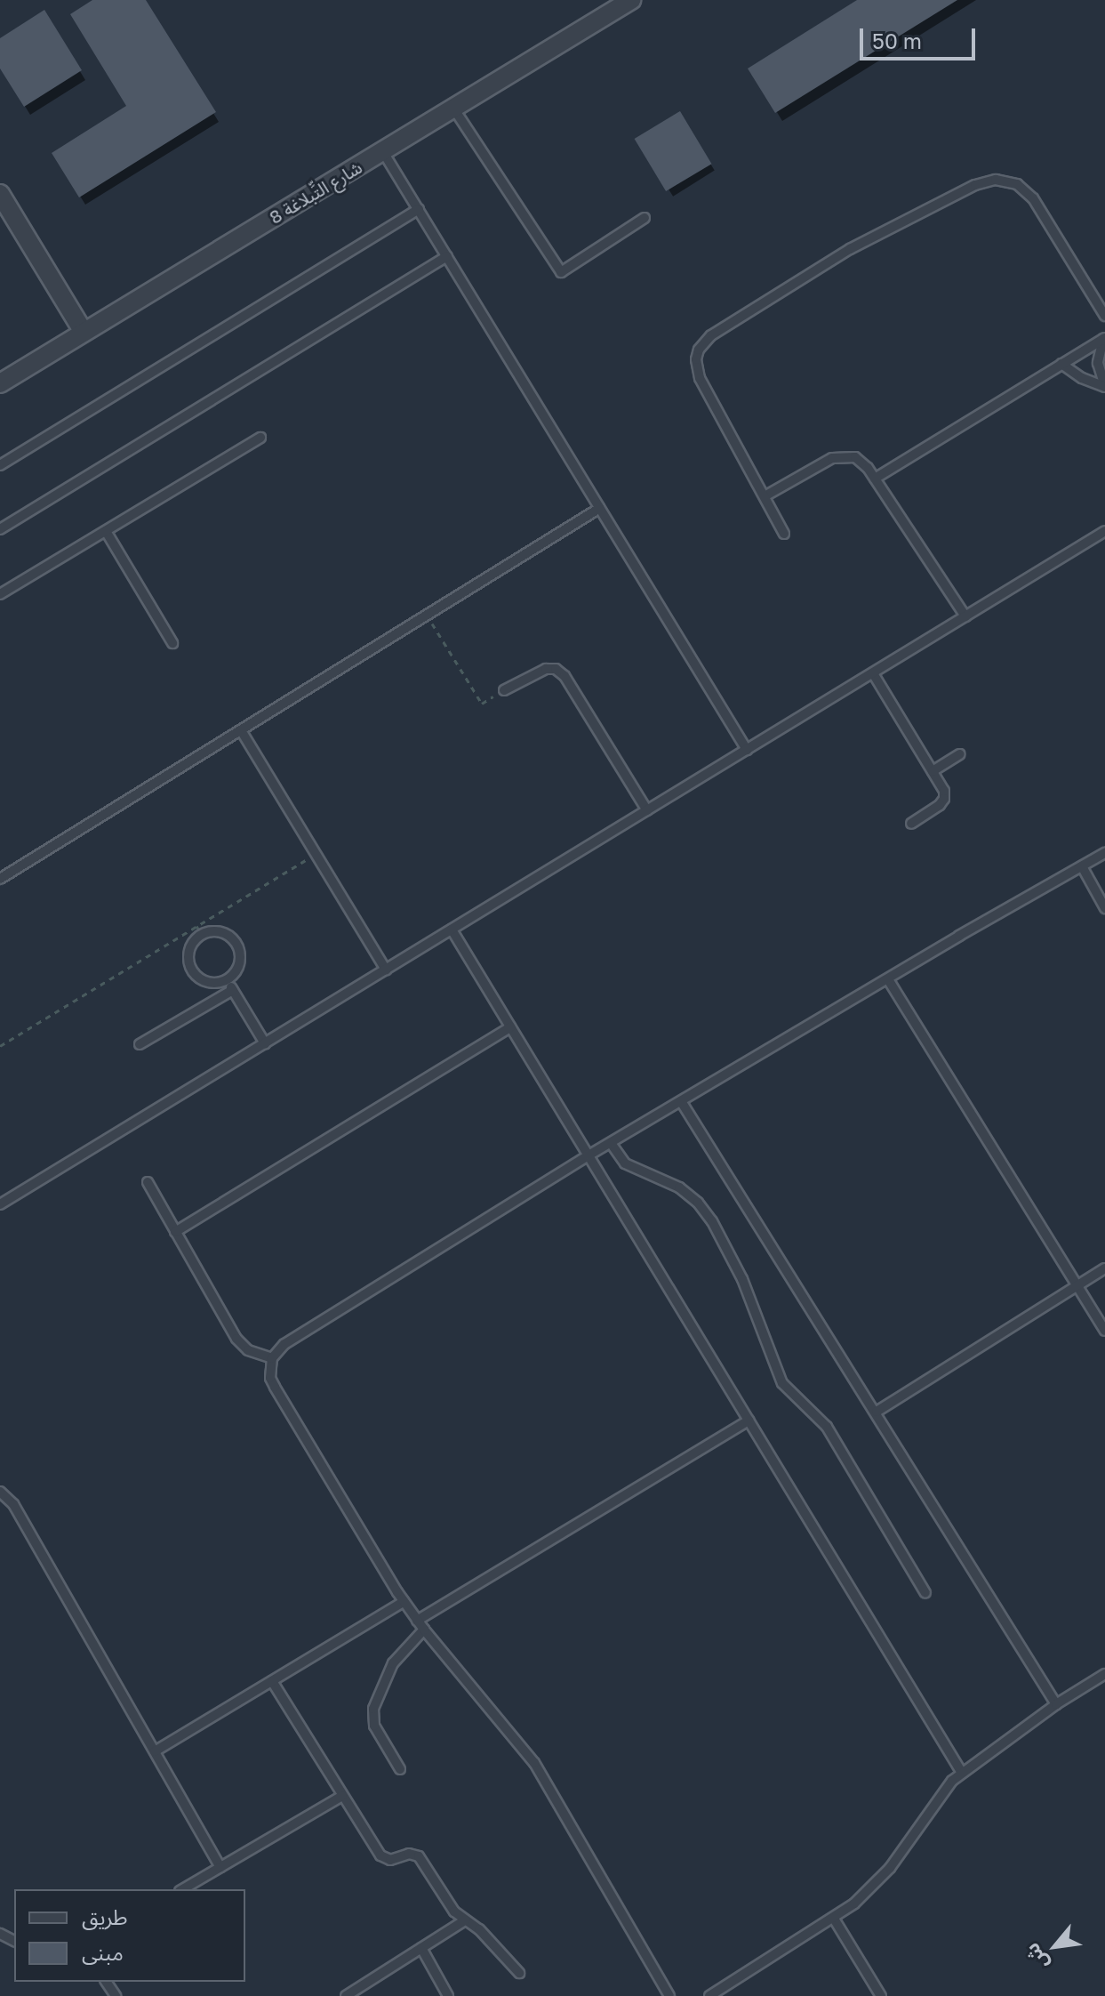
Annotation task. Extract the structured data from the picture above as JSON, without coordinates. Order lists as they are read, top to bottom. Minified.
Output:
{"streets":{"street":["شارع التِّبلاغة 8"]},"legend":["طريق","مبنى"],"scale_bar":"50 m","north":"bottom left"}
